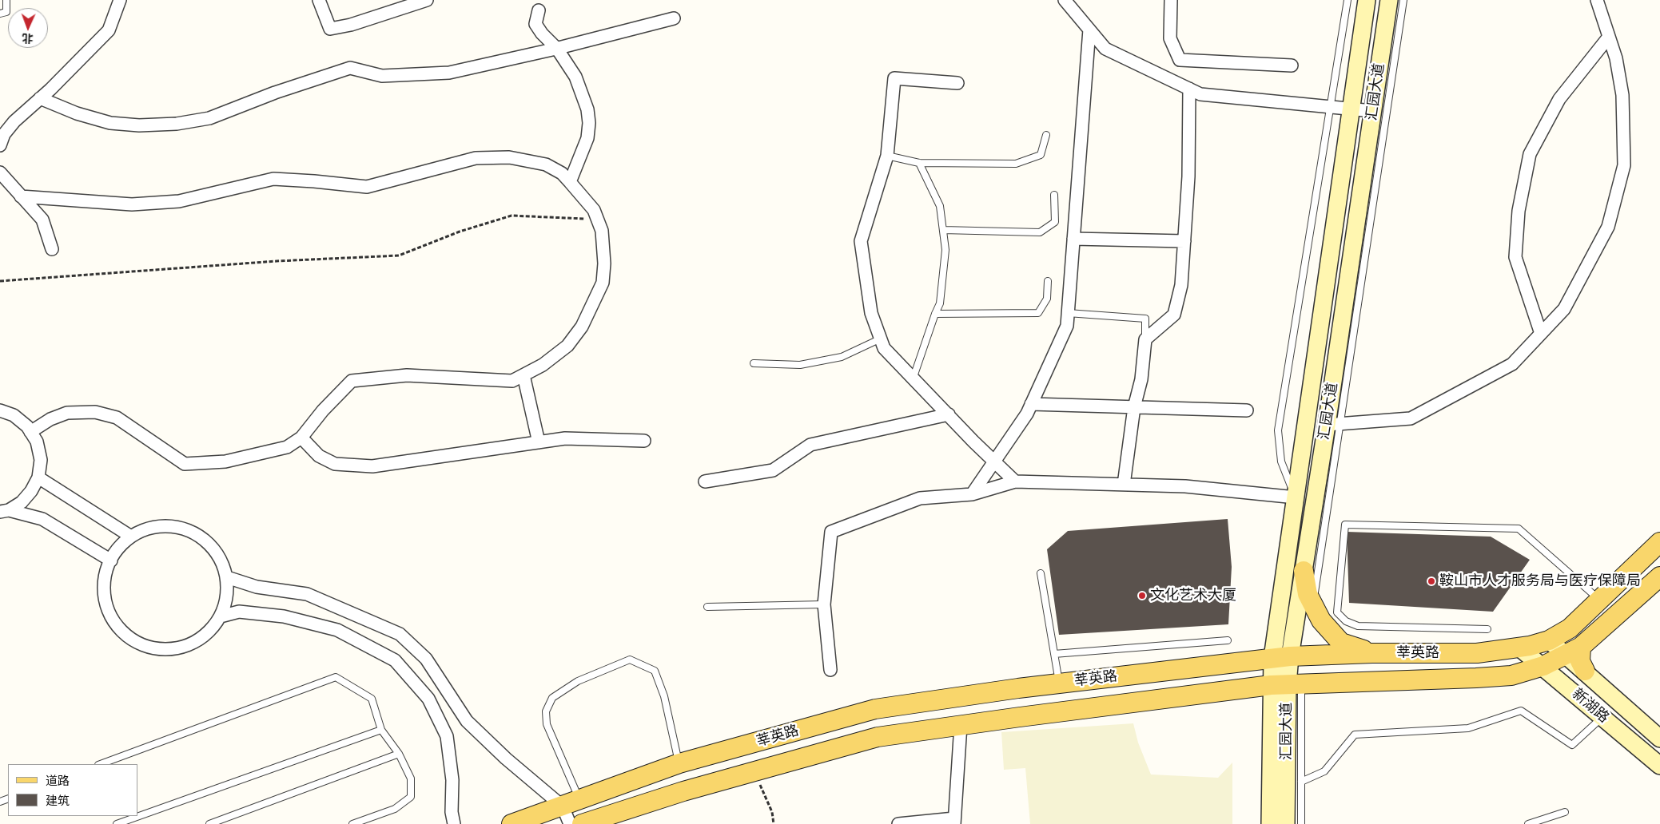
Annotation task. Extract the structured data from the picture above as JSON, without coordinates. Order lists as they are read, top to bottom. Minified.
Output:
{"streets":{"main road":["汇园大道","莘英路","新湖路"]},"crossings":[["汇园大道","莘英路"],["莘英路","新湖路"]],"places":["鞍山市人才服务局与医疗保障局","文化艺术大厦"],"legend":["道路","建筑"],"north":"bottom"}
